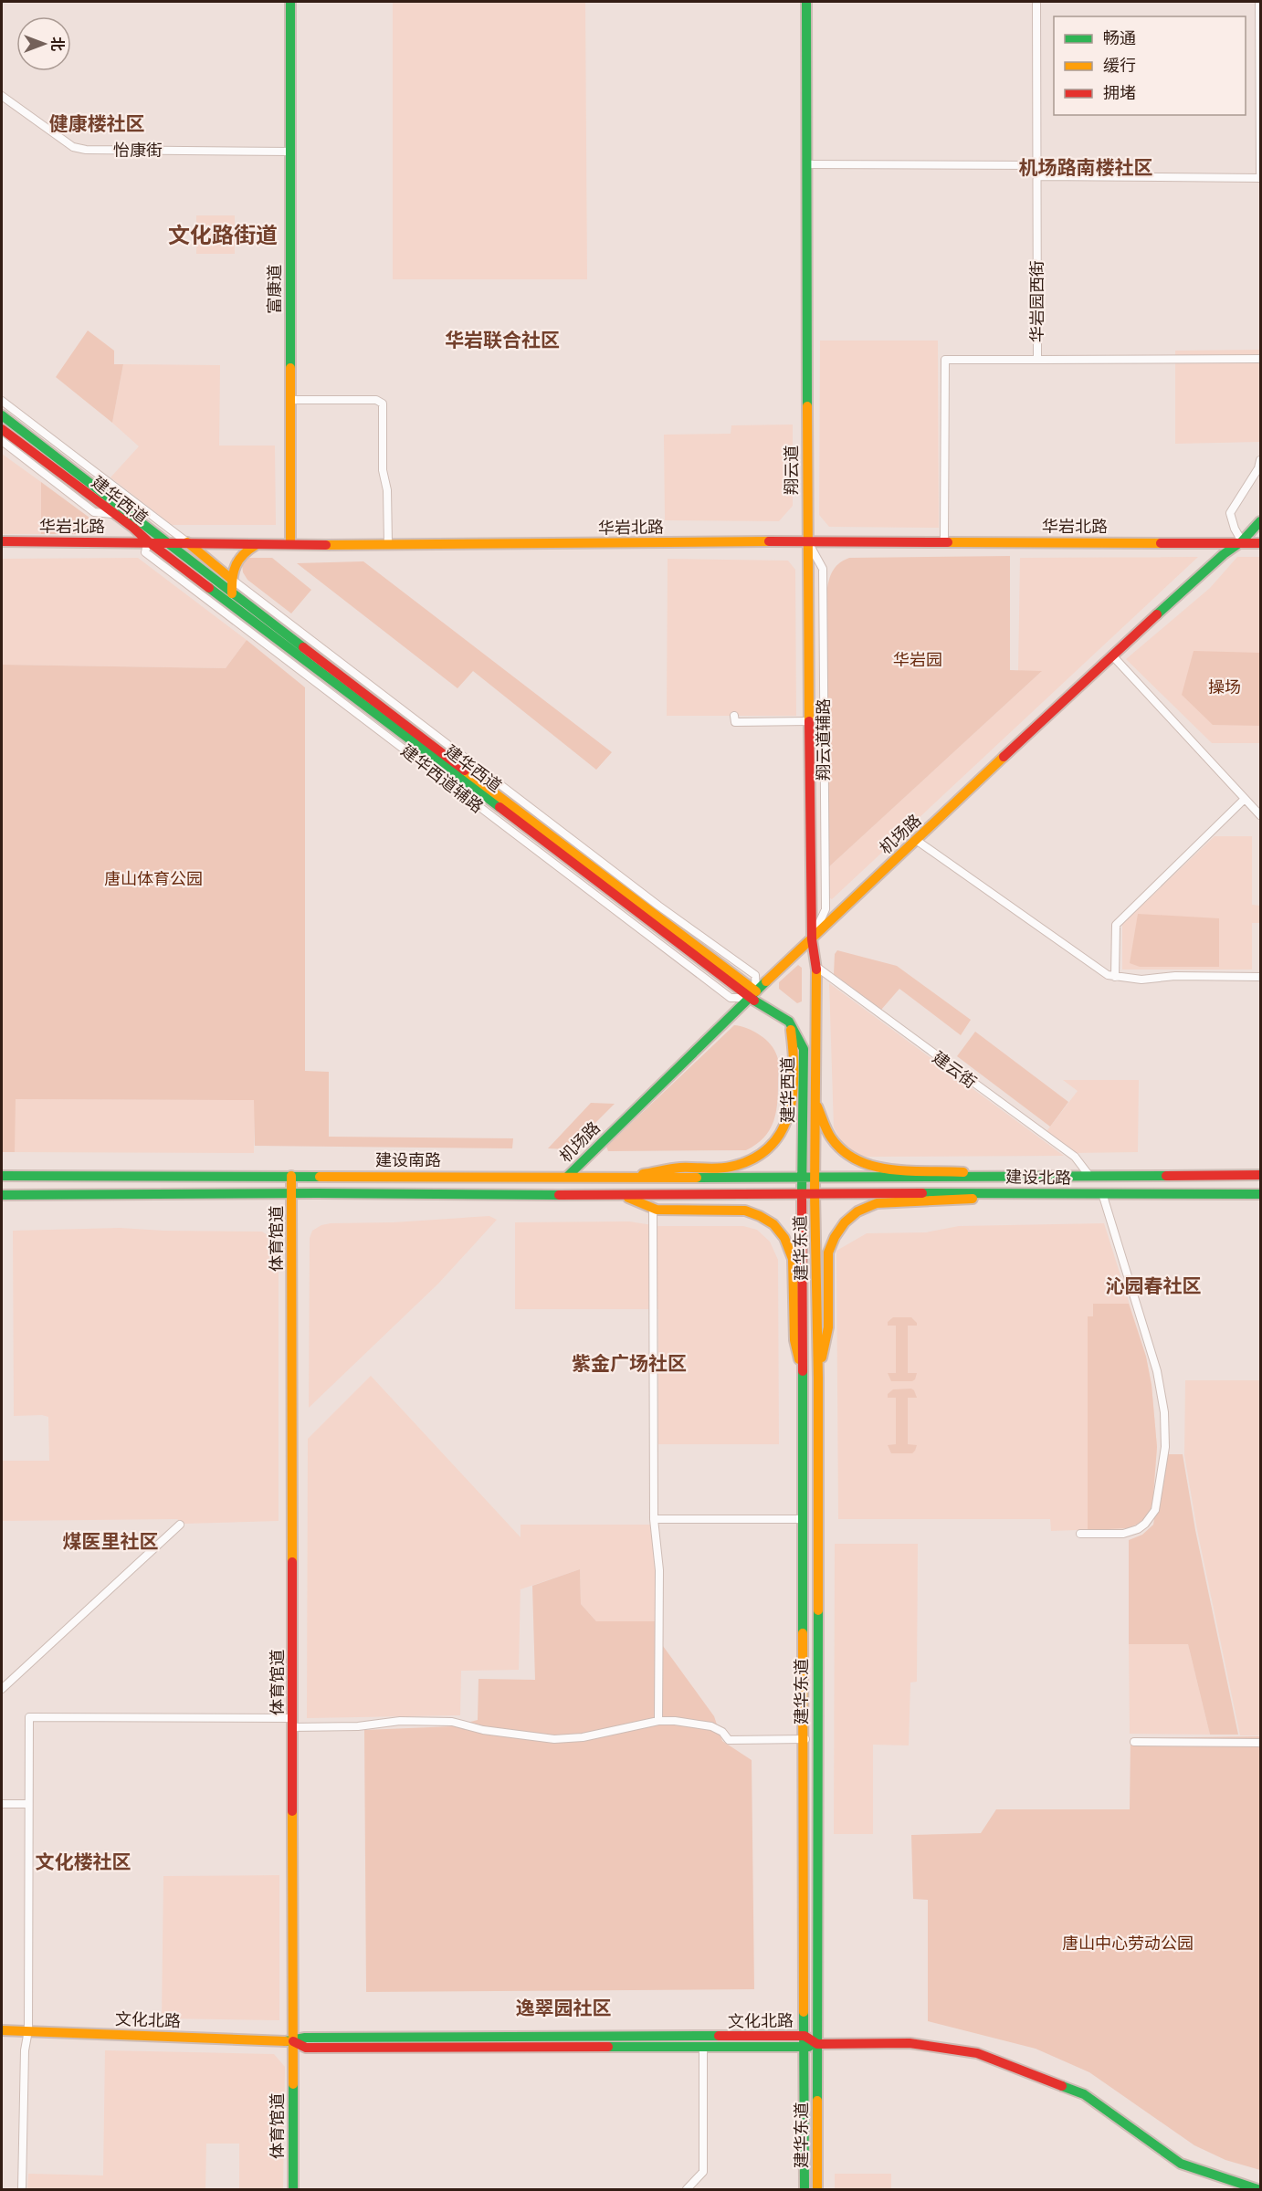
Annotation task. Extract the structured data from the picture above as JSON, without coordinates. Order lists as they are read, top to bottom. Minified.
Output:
{"streets":{"main road":["富康道","翔云道","建华西道","华岩北路","机场路","建设南路","建设北路","体育馆道","建华东道","文化北路"],"street":["怡康街","华岩园西街","翔云道辅路","建华西道辅路","建云街"]},"crossings":[["怡康街","富康道"],["富康道","华岩北路"],["华岩园西街","华岩北路"],["翔云道","建华西道"],["翔云道","华岩北路"],["翔云道","翔云道辅路"],["翔云道","机场路"],["建华西道","华岩北路"],["建华西道","翔云道辅路"],["建华西道","建华西道辅路"],["建华西道","机场路"],["建华西道","建云街"],["建华西道","建设南路"],["建华西道","建设北路"],["建华西道","建华东道"],["华岩北路","翔云道辅路"],["华岩北路","机场路"],["翔云道辅路","机场路"],["建华西道辅路","机场路"],["机场路","建设南路"],["建云街","建设北路"],["建设南路","建设北路"],["建设南路","体育馆道"],["建设南路","建华东道"],["建设北路","建华东道"],["体育馆道","文化北路"],["建华东道","文化北路"]],"districts":["健康楼社区","机场路南楼社区","文化路街道","华岩联合社区","沁园春社区","紫金广场社区","煤医里社区","文化楼社区","逸翠园社区"],"parks":["华岩园","操场","唐山体育公园","唐山中心劳动公园"],"legend":["畅通","缓行","拥堵"],"north":"right"}
